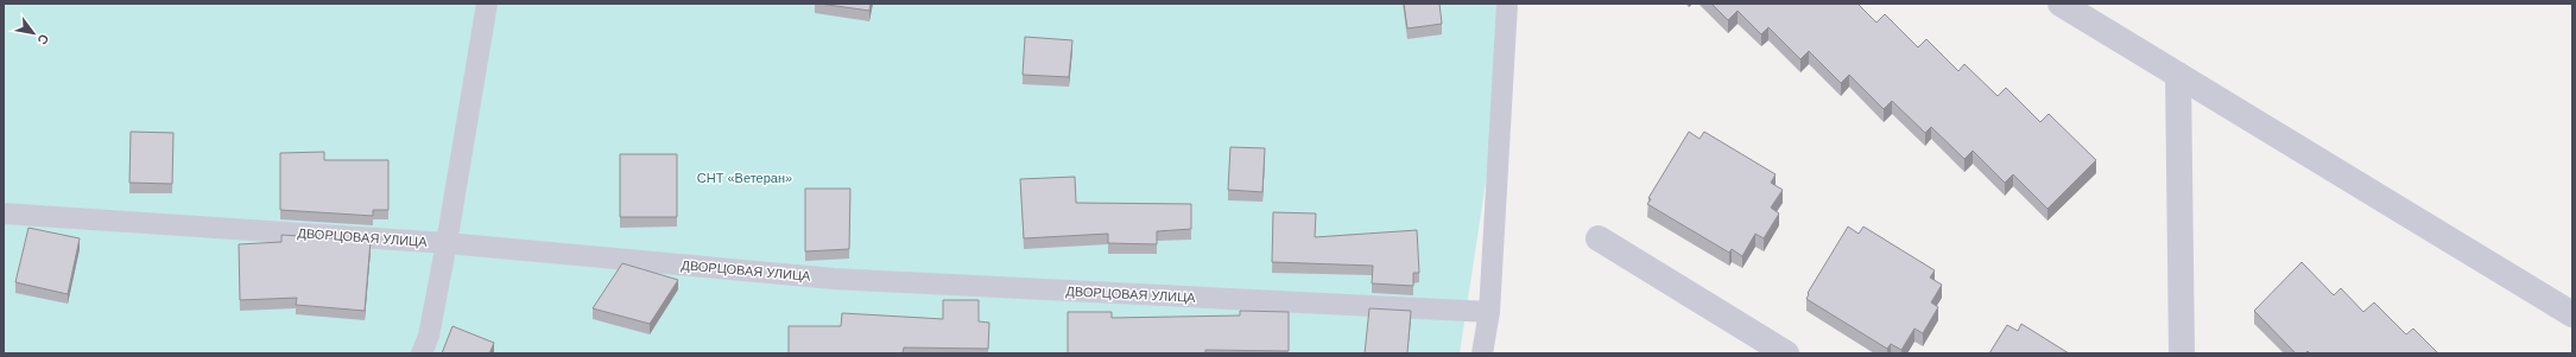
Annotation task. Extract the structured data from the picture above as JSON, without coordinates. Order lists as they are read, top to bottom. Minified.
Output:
{"streets":{"lane":["ДВОРЦОВАЯ УЛИЦА"]},"parks":["СНТ «Ветеран»"],"north":"bottom right"}
